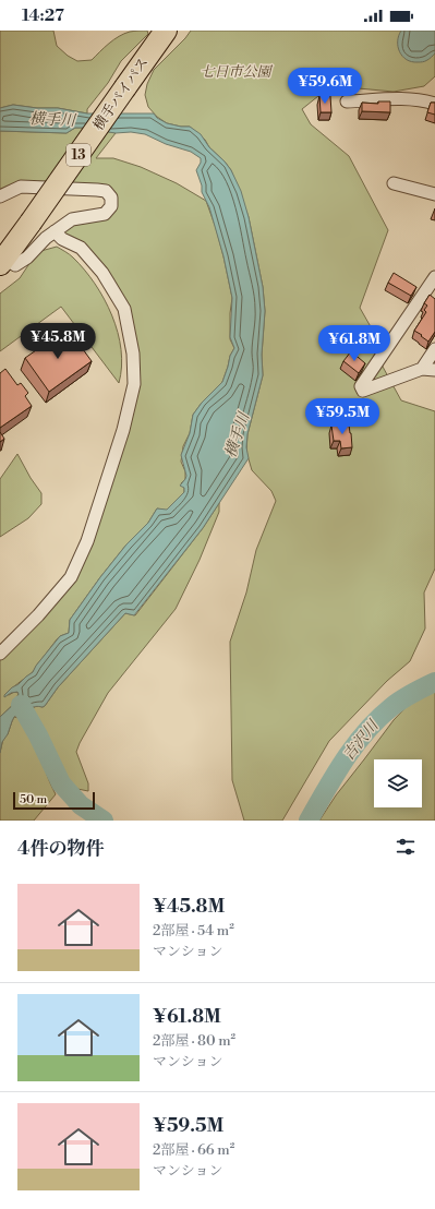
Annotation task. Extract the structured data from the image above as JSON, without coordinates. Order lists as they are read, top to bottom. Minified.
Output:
{"streets":{"highway":["横手バイパス","13"]},"water":["横手川","吉沢川"],"parks":["七日市公園"],"scale_bar":"50 m","page":{"status":"14:27","price":["¥59.6M","¥45.8M","¥61.8M","¥59.5M"],"scale":"50 m","heading":"4件の物件","list":[{"name":"¥45.8M","note":"2部屋 · 54 m² · マンション"},{"name":"¥61.8M","note":"2部屋 · 80 m² · マンション"},{"name":"¥59.5M","note":"2部屋 · 66 m² · マンション"}]}}
